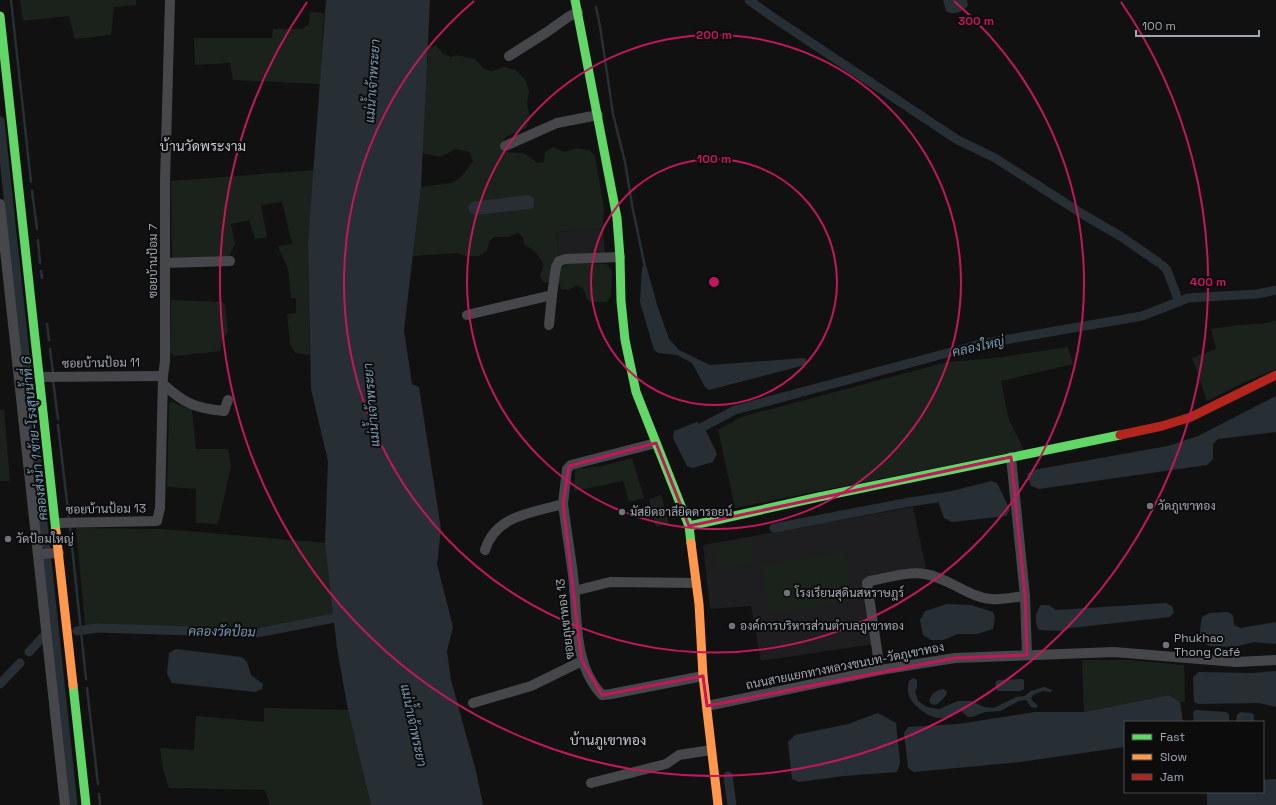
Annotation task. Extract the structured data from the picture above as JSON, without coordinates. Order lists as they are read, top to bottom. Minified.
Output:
{"streets":{"street":["ซอยบ้านป้อม 7","ซอยบ้านป้อม 11","ซอยบ้านป้อม 13","ซอยภูเขาทอง 13","ถนนสายแยกทางหลวงชนบท-วัดภูเขาทอง"]},"crossings":[["ซอยบ้านป้อม 7","ซอยบ้านป้อม 11"],["ซอยบ้านป้อม 7","ซอยบ้านป้อม 13"]],"districts":["บ้านวัดพระงาม","บ้านภูเขาทอง"],"water":["แม่น้ำเจ้าพระยา","คลองใหญ่","คลองส่งน้ำ 1 ซ้าย-โรงสูบน้ำที่ 6","คลองวัดป้อม"],"places":["วัดภูเขาทอง","มัสยิดอาลียิดดารอยน์","วัดป้อมใหญ่","โรงเรียนสุดินสหราษฎร์","องค์การบริหารส่วนตำบลภูเขาทอง","Phukhao Thong Café"],"legend":["Fast","Slow","Jam"],"scale_bar":"100 m","rings":["300 m","200 m","100 m","400 m"]}
